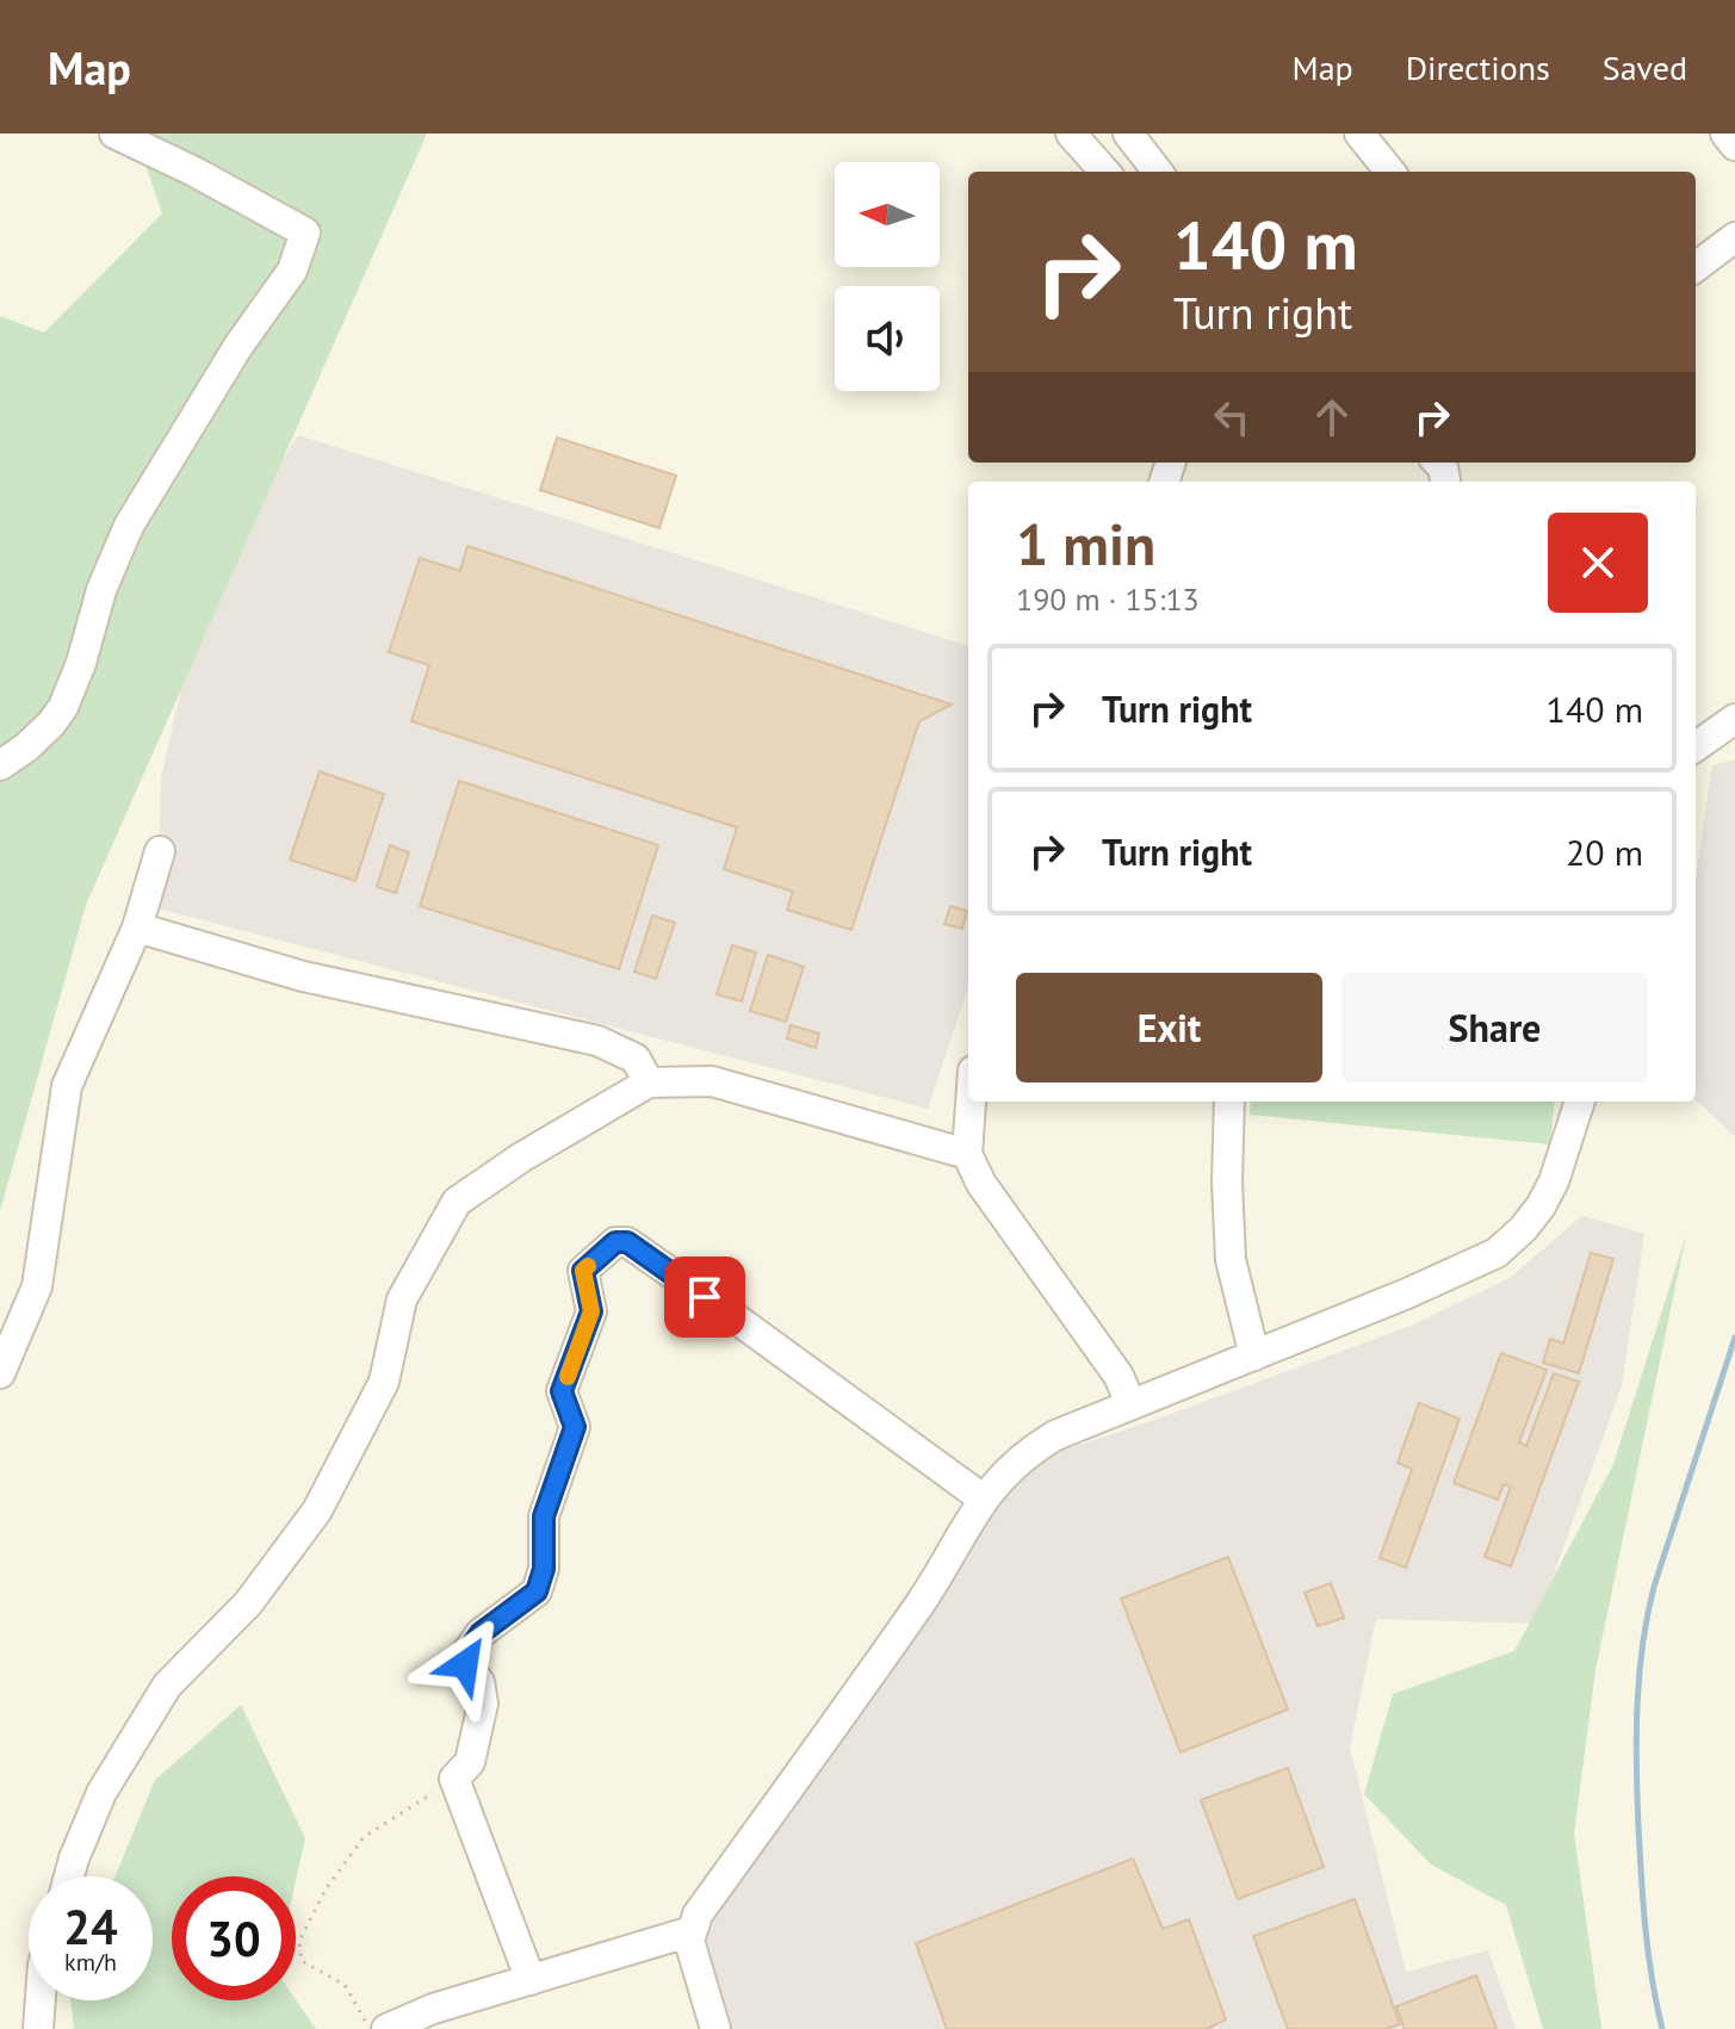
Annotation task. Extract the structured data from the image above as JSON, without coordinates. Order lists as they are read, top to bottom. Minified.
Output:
{"north":"left","page":{"header":"Map","nav":["Map","Directions","Saved"],"turn":["140 m","Turn right"],"heading":["1 min","190 m · 15:13"],"list":[{"name":"Turn right","value":"140 m"},{"name":"Turn right","value":"20 m"}],"buttons":["Exit","Share"],"speed":"24 km/h","limit":"30"}}
